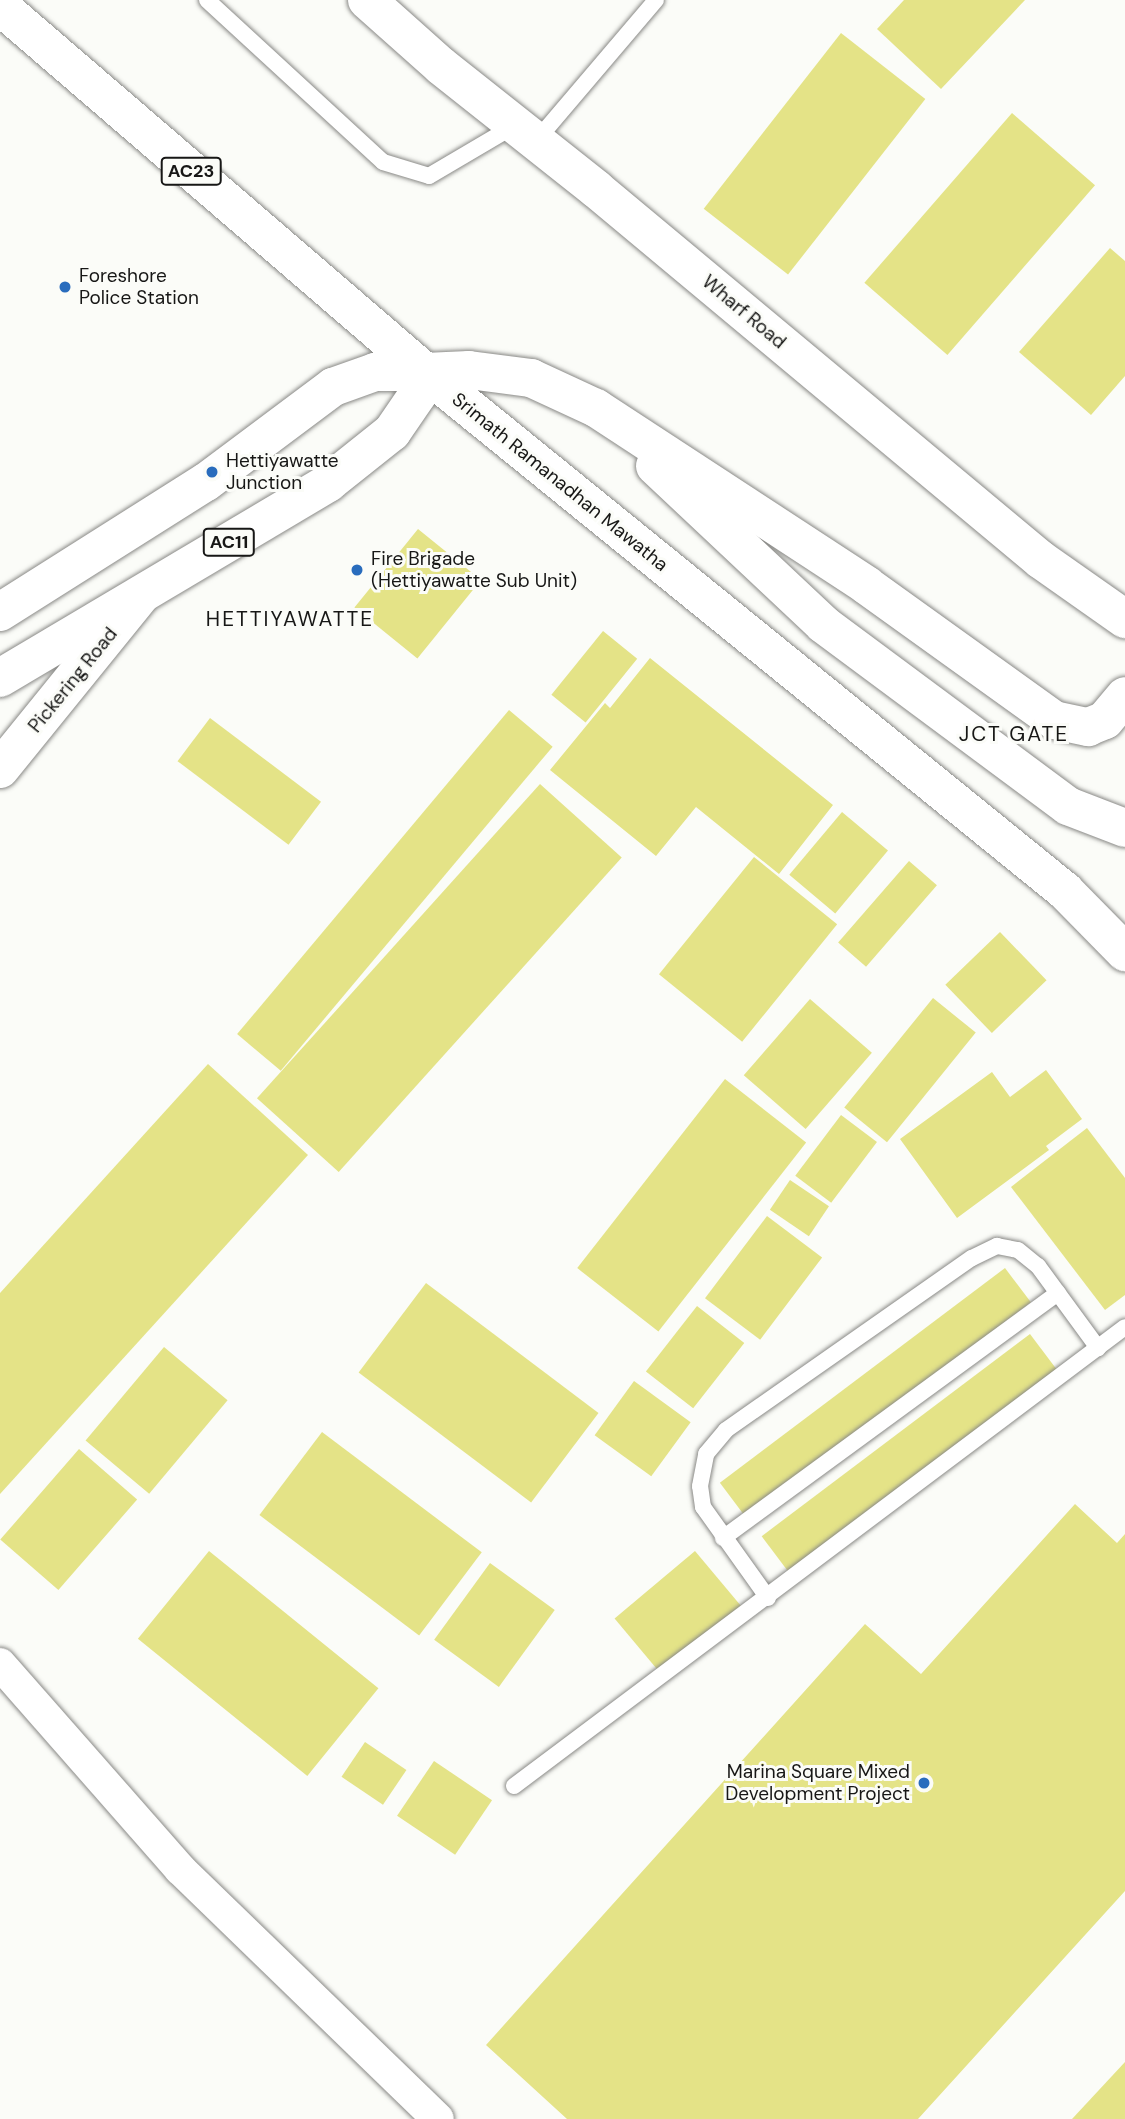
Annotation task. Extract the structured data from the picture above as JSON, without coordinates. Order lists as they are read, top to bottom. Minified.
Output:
{"streets":{"main road":["AC23","Wharf Road","Srimath Ramanadhan Mawatha","AC11","Pickering Road"]},"crossings":[["Srimath Ramanadhan Mawatha","AC11"],["AC11","Pickering Road"]],"districts":["HETTIYAWATTE","JCT GATE"],"places":["Foreshore Police Station","Hettiyawatte Junction","Fire Brigade (Hettiyawatte Sub Unit)","Marina Square Mixed Development Project"]}
